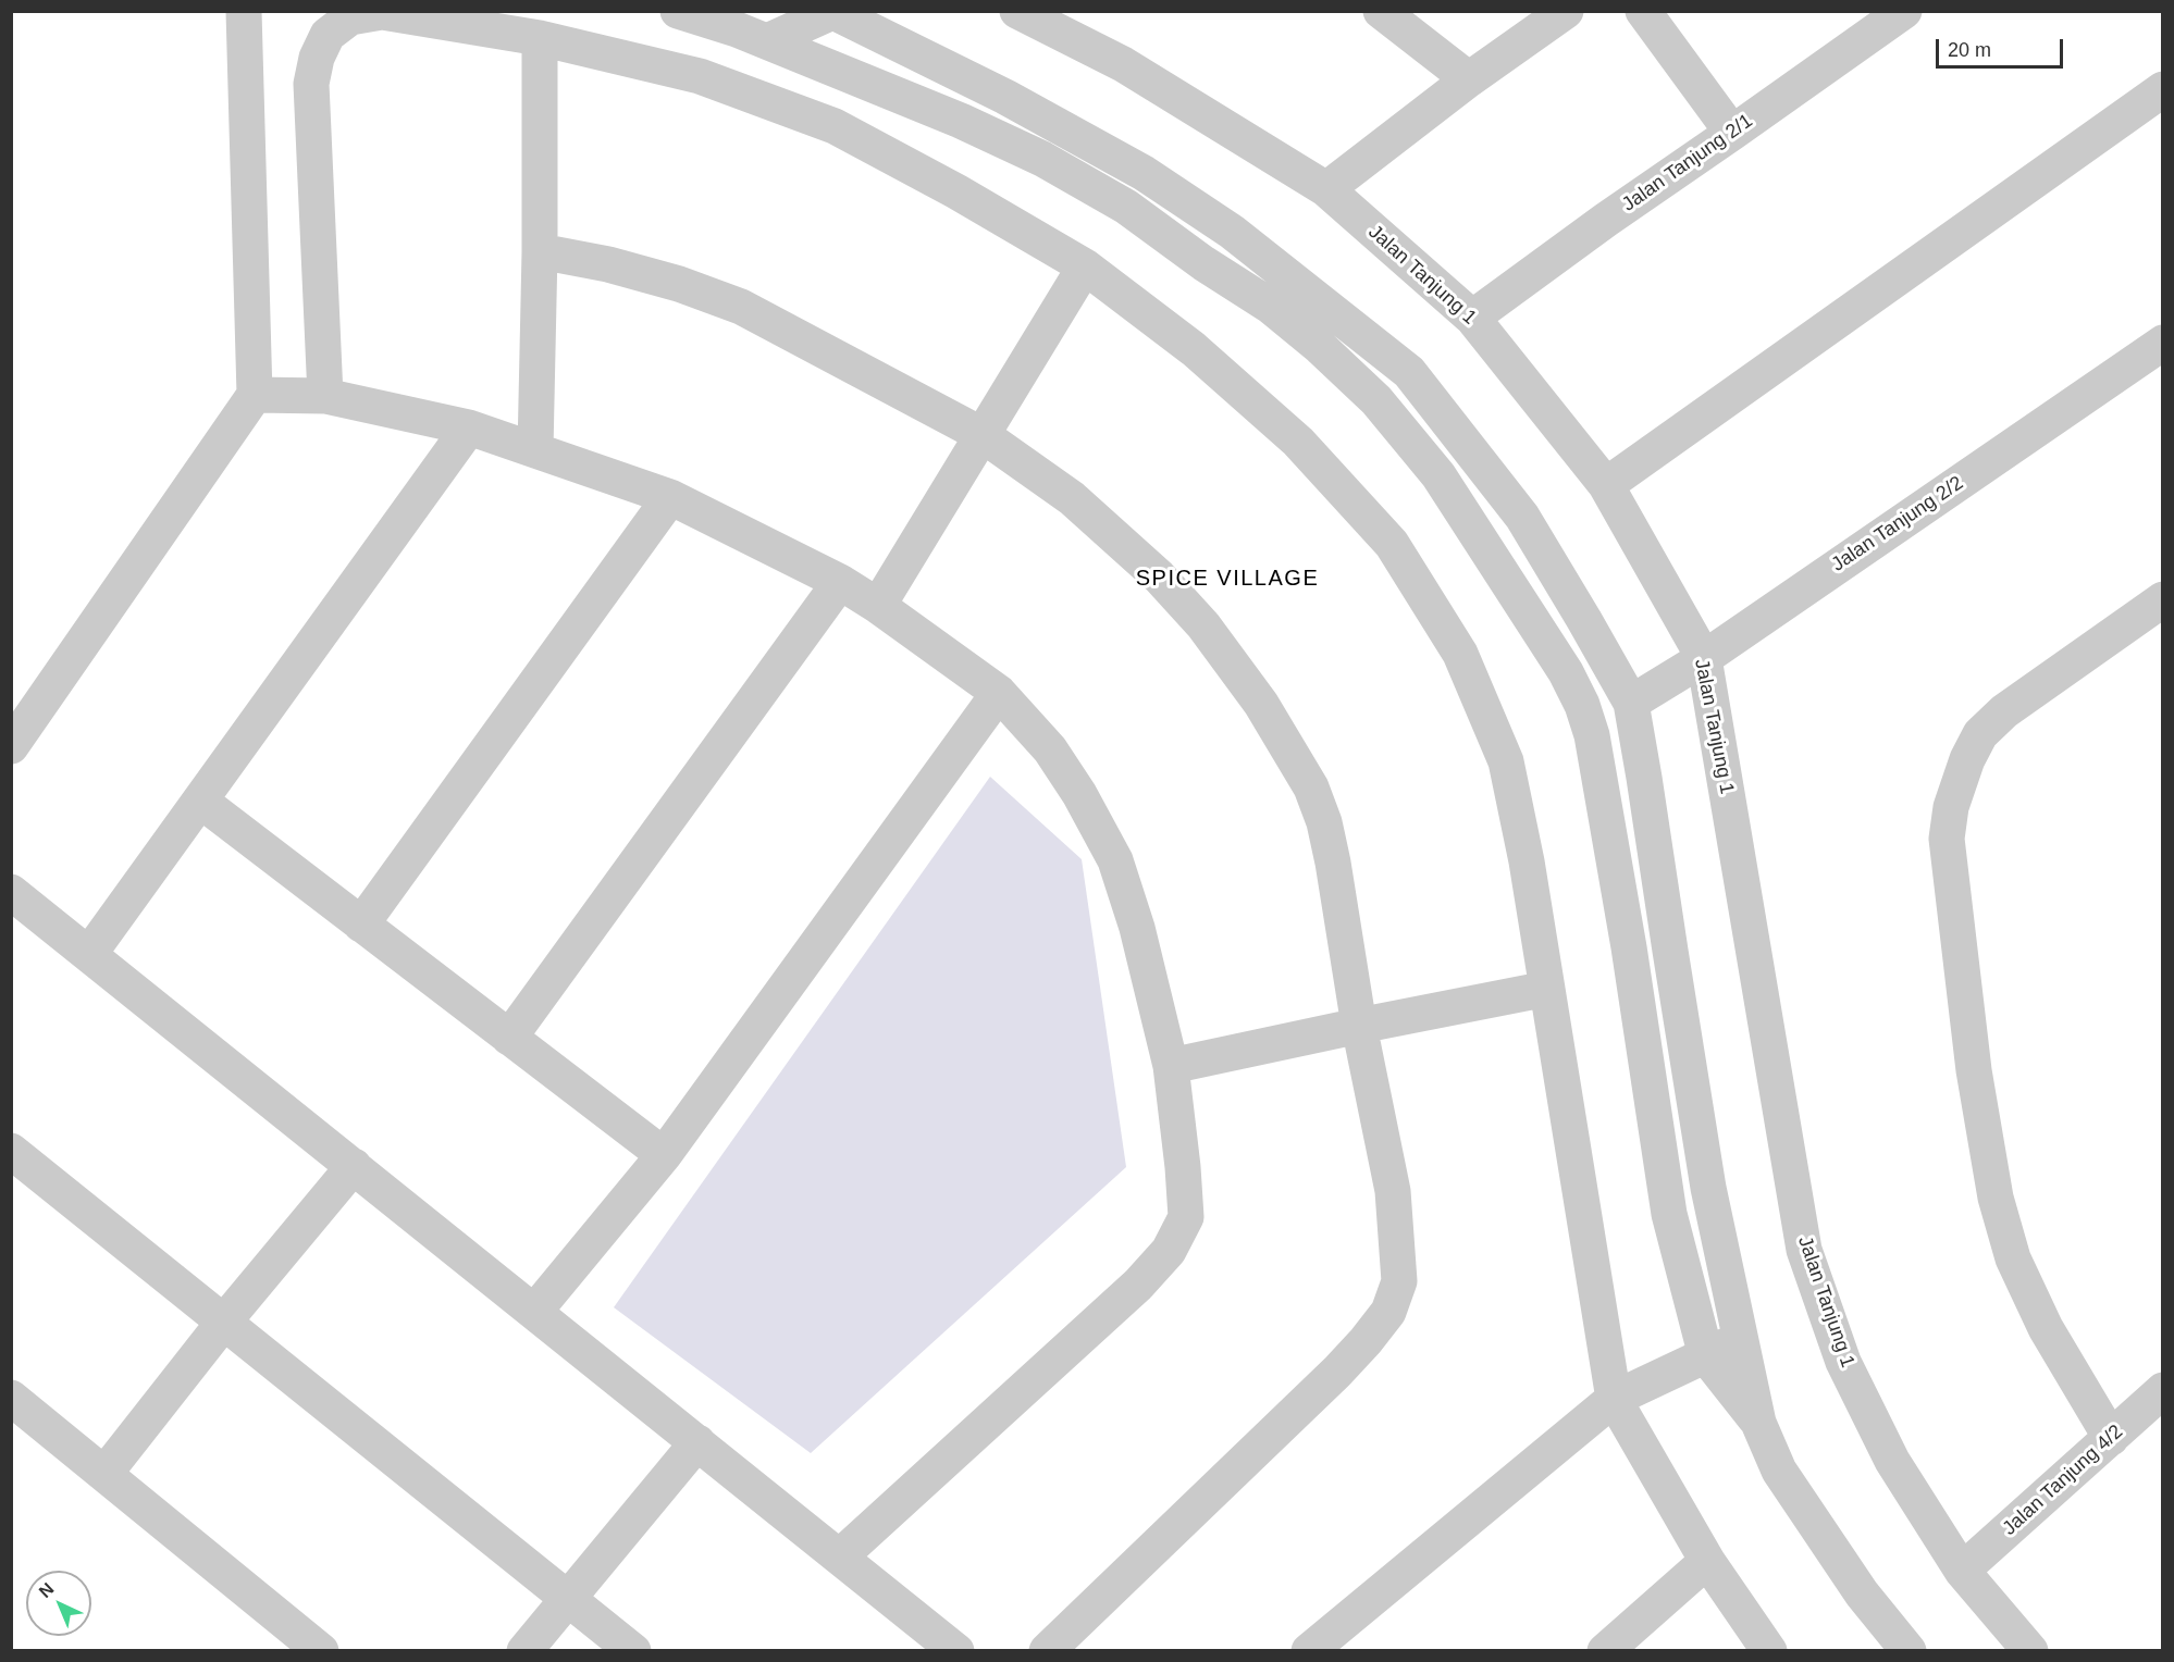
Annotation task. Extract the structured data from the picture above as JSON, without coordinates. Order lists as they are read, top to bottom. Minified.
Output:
{"streets":{"street":["Jalan Tanjung 2/1","Jalan Tanjung 1","Jalan Tanjung 2/2","Jalan Tanjung 4/2"]},"crossings":[["Jalan Tanjung 2/1","Jalan Tanjung 1"],["Jalan Tanjung 1","Jalan Tanjung 2/2"],["Jalan Tanjung 1","Jalan Tanjung 4/2"]],"districts":["SPICE VILLAGE"],"scale_bar":"20 m","north":"top left"}
